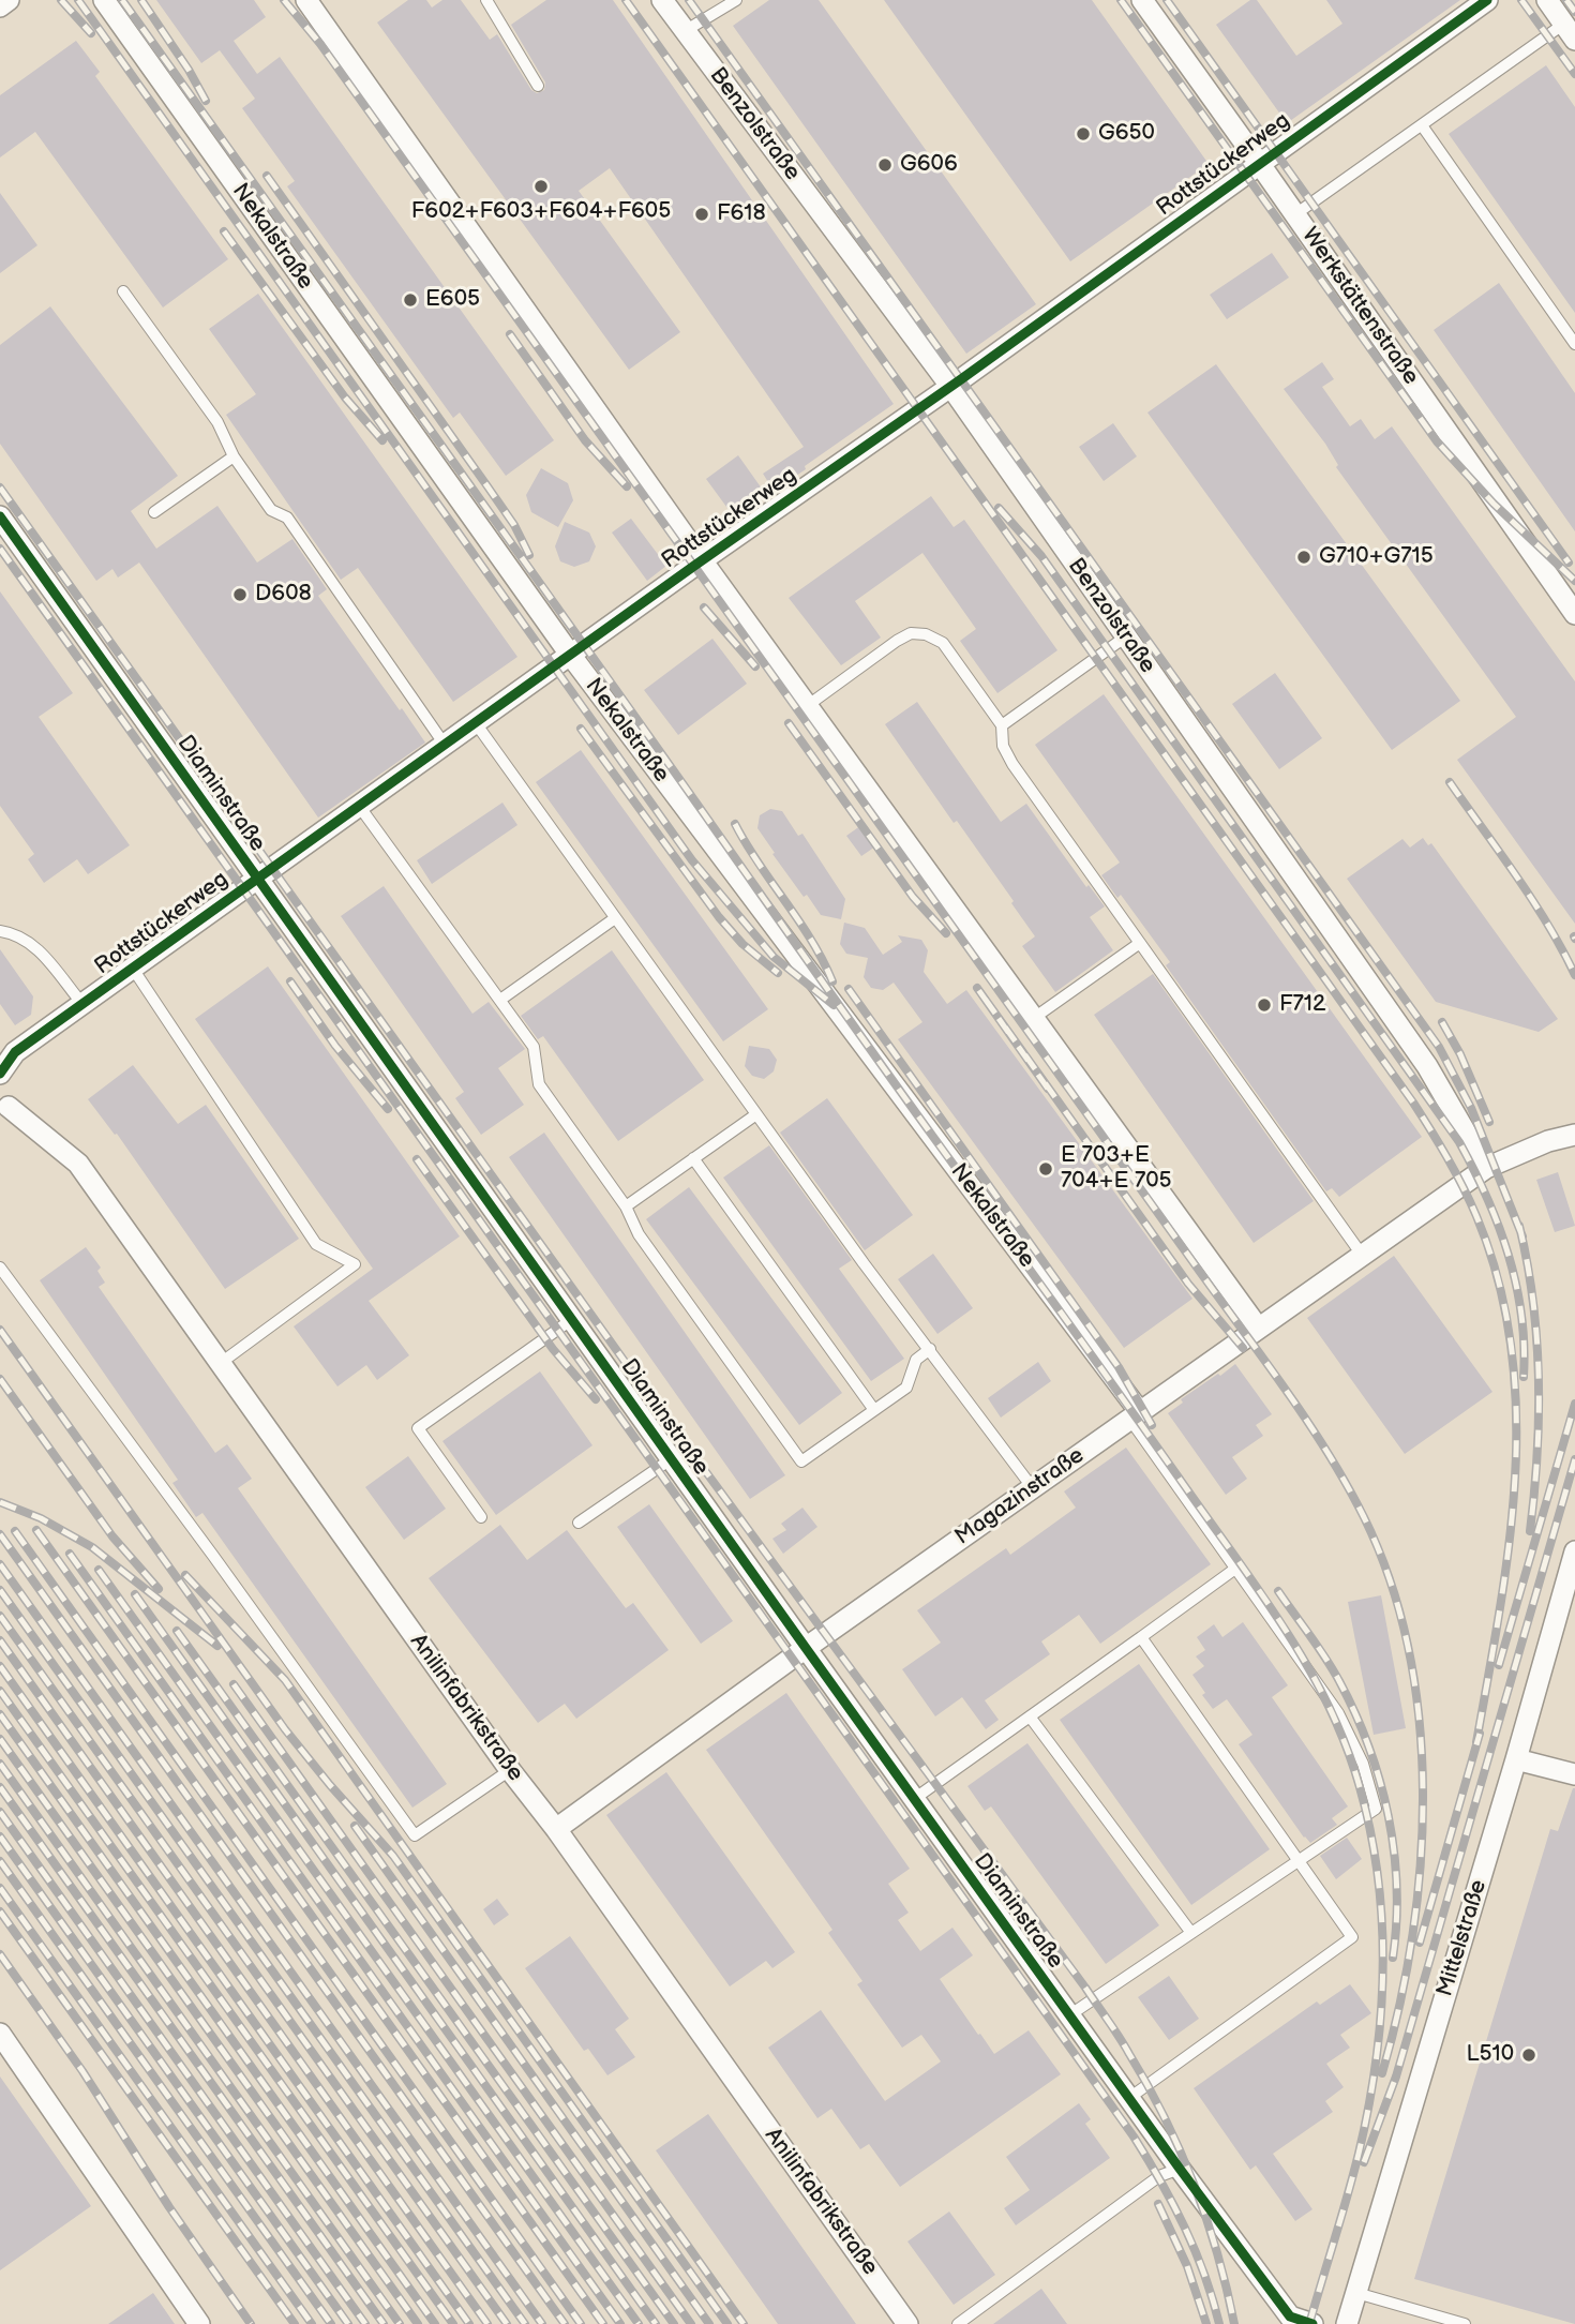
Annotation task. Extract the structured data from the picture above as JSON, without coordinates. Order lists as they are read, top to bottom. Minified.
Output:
{"streets":{"street":["Benzolstraße","Rottstückerweg","Nekalstraße","Werkstättenstraße","Diaminstraße","Magazinstraße","Anilinfabrikstraße","Mittelstraße"]},"crossings":[["Benzolstraße","Rottstückerweg"],["Benzolstraße","Magazinstraße"],["Rottstückerweg","Nekalstraße"],["Rottstückerweg","Werkstättenstraße"],["Rottstückerweg","Diaminstraße"],["Nekalstraße","Magazinstraße"],["Diaminstraße","Magazinstraße"],["Magazinstraße","Anilinfabrikstraße"]],"places":["G650","G606","F602+F603+F604+F605","F618","E605","G710+G715","D608","F712","E 703+E 704+E 705","L510"]}
